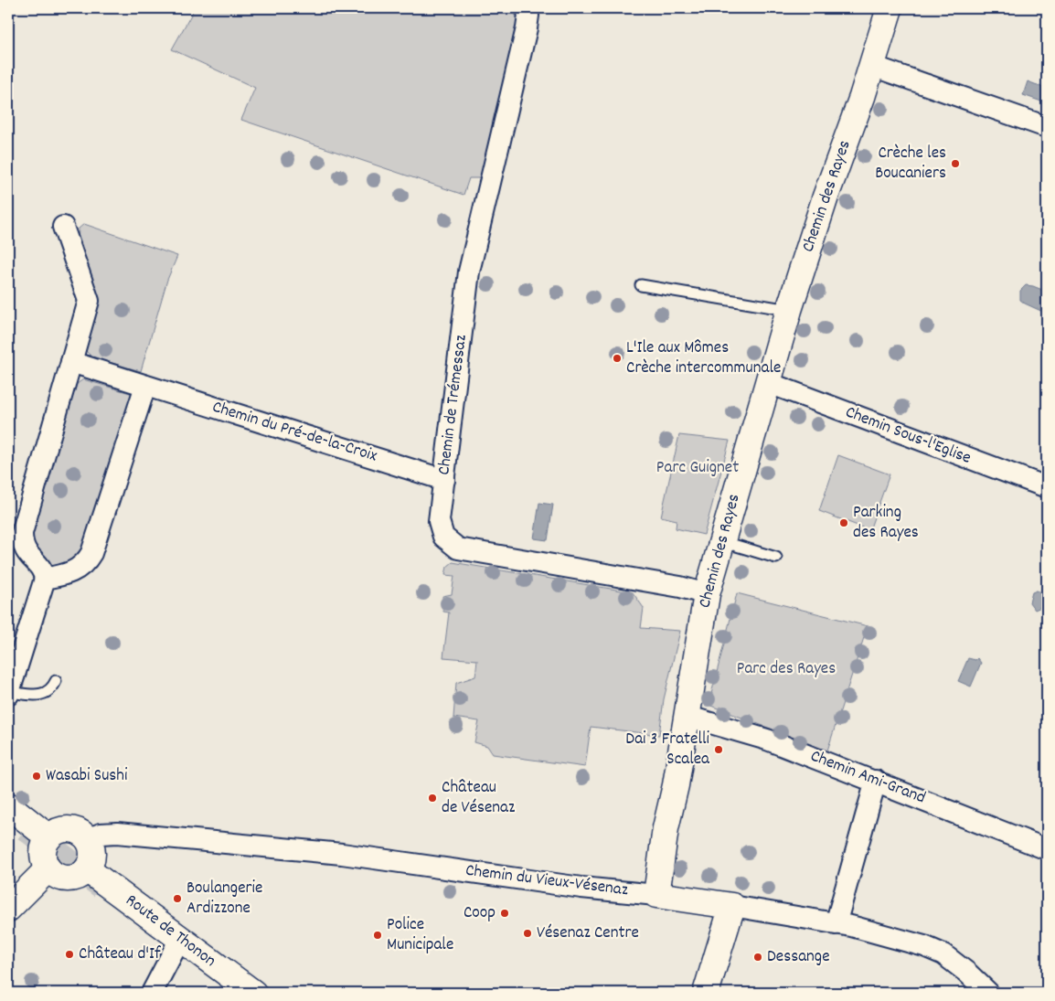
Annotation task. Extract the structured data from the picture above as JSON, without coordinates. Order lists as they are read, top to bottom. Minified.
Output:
{"streets":{"street":["Chemin des Rayes","Chemin de Trémessaz","Chemin du Pré-de-la-Croix","Chemin Sous-l'Eglise","Chemin Ami-Grand","Chemin du Vieux-Vésenaz","Route de Thonon"]},"crossings":[["Chemin des Rayes","Chemin de Trémessaz"],["Chemin des Rayes","Chemin Sous-l'Eglise"],["Chemin des Rayes","Chemin Ami-Grand"],["Chemin des Rayes","Chemin du Vieux-Vésenaz"],["Chemin de Trémessaz","Chemin du Pré-de-la-Croix"],["Chemin du Vieux-Vésenaz","Route de Thonon"]],"parks":["Parc Guignet","Parc des Rayes"],"places":["Crèche les Boucaniers","L'Ile aux Mômes Crèche intercommunale","Parking des Rayes","Dai 3 Fratelli Scalea","Wasabi Sushi","Château de Vésenaz","Boulangerie Ardizzone","Coop","Vésenaz Centre","Police Municipale","Château d'If","Dessange"]}
